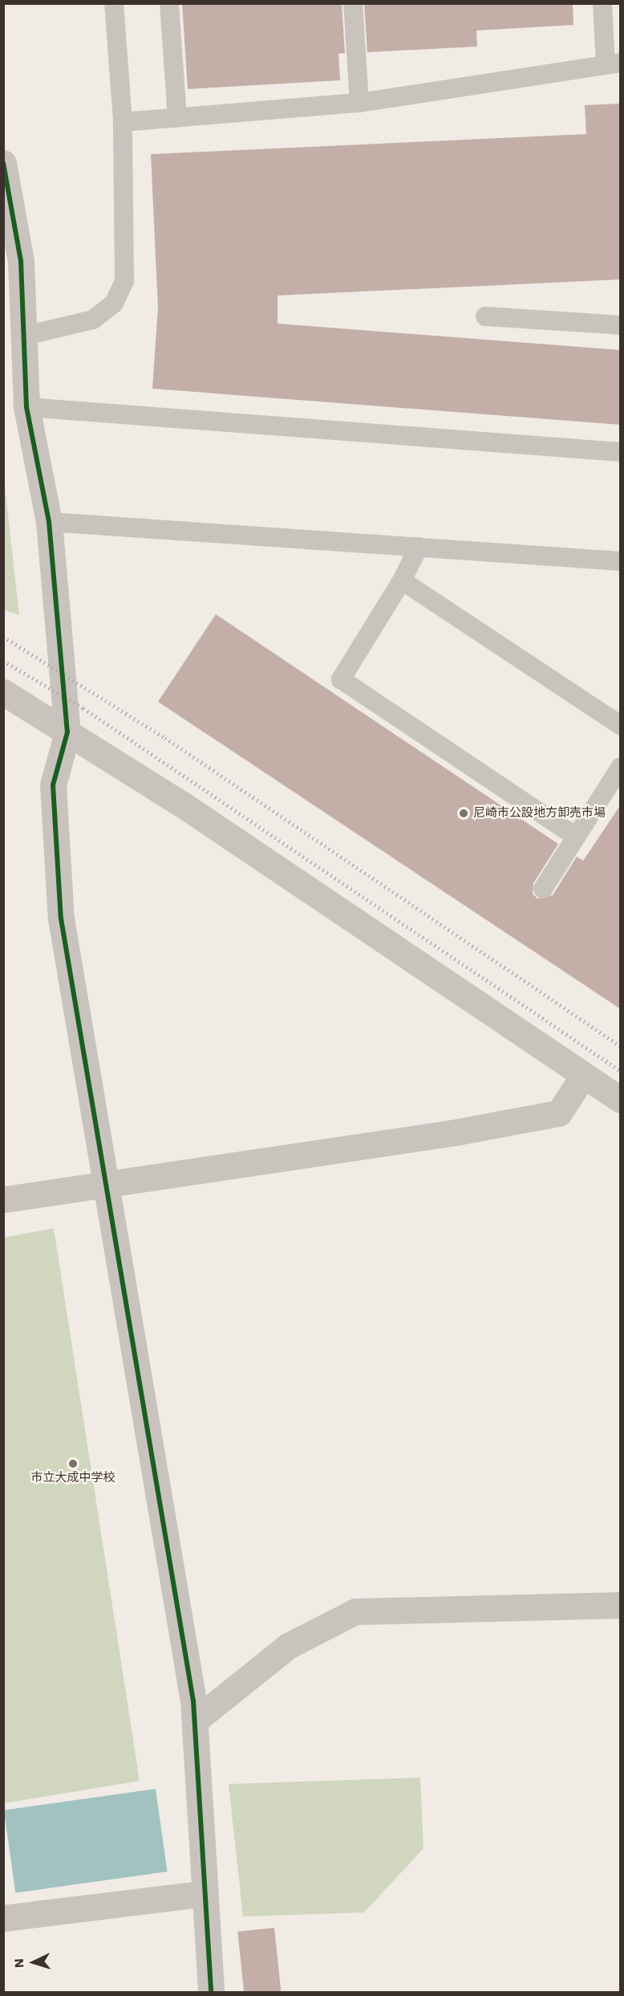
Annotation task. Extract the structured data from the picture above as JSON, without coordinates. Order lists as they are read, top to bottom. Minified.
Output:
{"places":["尼崎市公設地方卸売市場","市立大成中学校"],"north":"left"}
